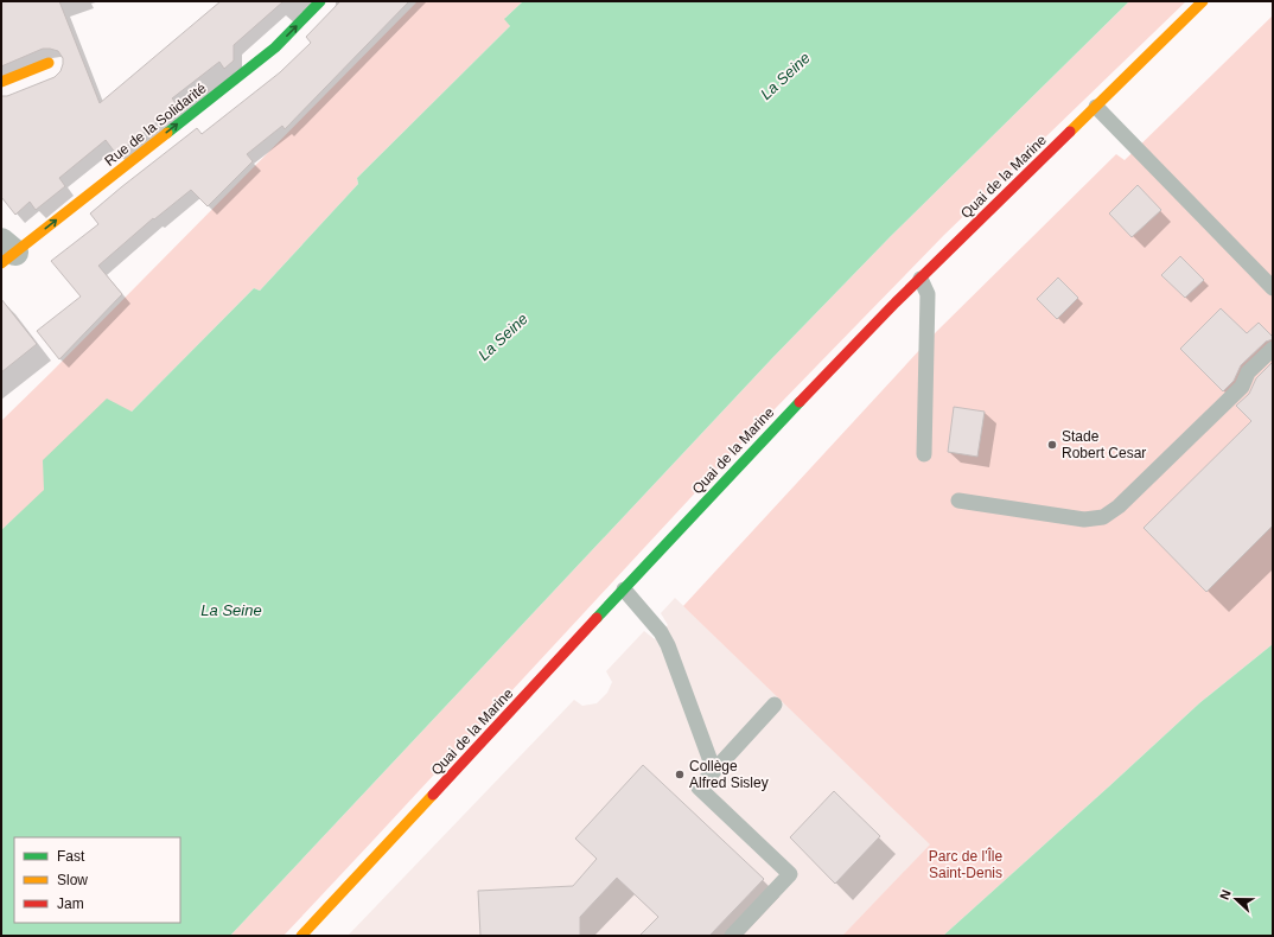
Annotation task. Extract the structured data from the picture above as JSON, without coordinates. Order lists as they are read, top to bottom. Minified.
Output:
{"streets":{"street":["Rue de la Solidarité","Quai de la Marine"]},"one_way":["Rue de la Solidarité"],"water":["La Seine"],"parks":["Parc de l'Île Saint-Denis"],"places":["Stade Robert Cesar","Collège Alfred Sisley"],"legend":["Fast","Slow","Jam"],"north":"left"}
